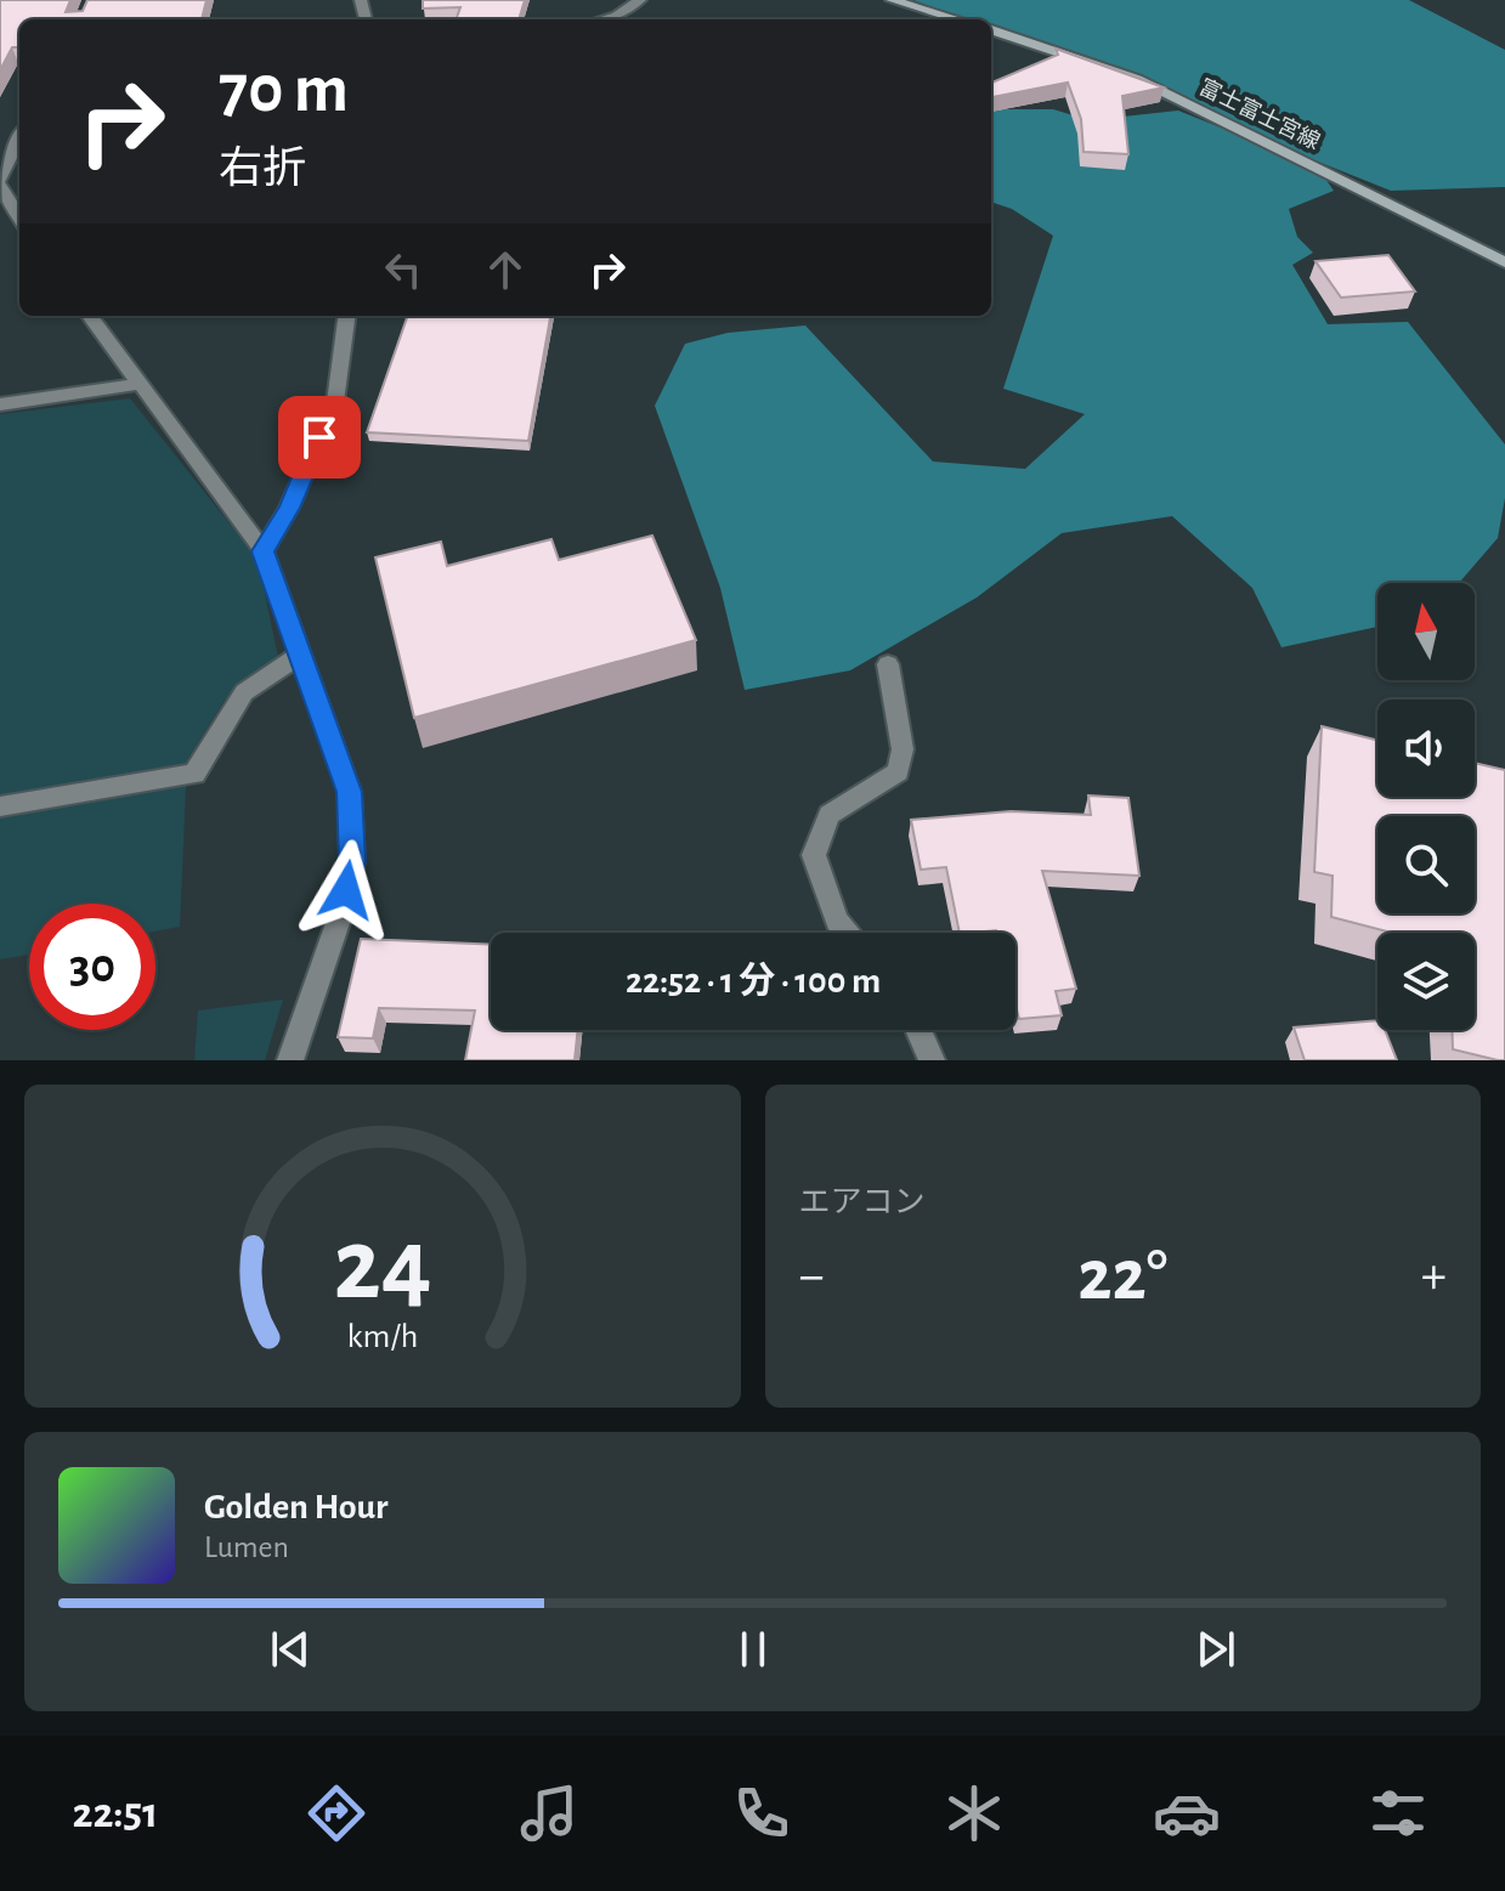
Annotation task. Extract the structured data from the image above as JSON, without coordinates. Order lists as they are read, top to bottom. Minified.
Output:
{"streets":{"main road":["富士富士宮線"]},"north":"top","page":{"turn":["70 m","右折"],"limit":"30","trip":"22:52 · 1 分 · 100 m","tile":"エアコン","heat":["−","22°","+"],"song":["Golden Hour","Lumen"],"tabs":"22:51","gauge":["24","km/h"]}}
